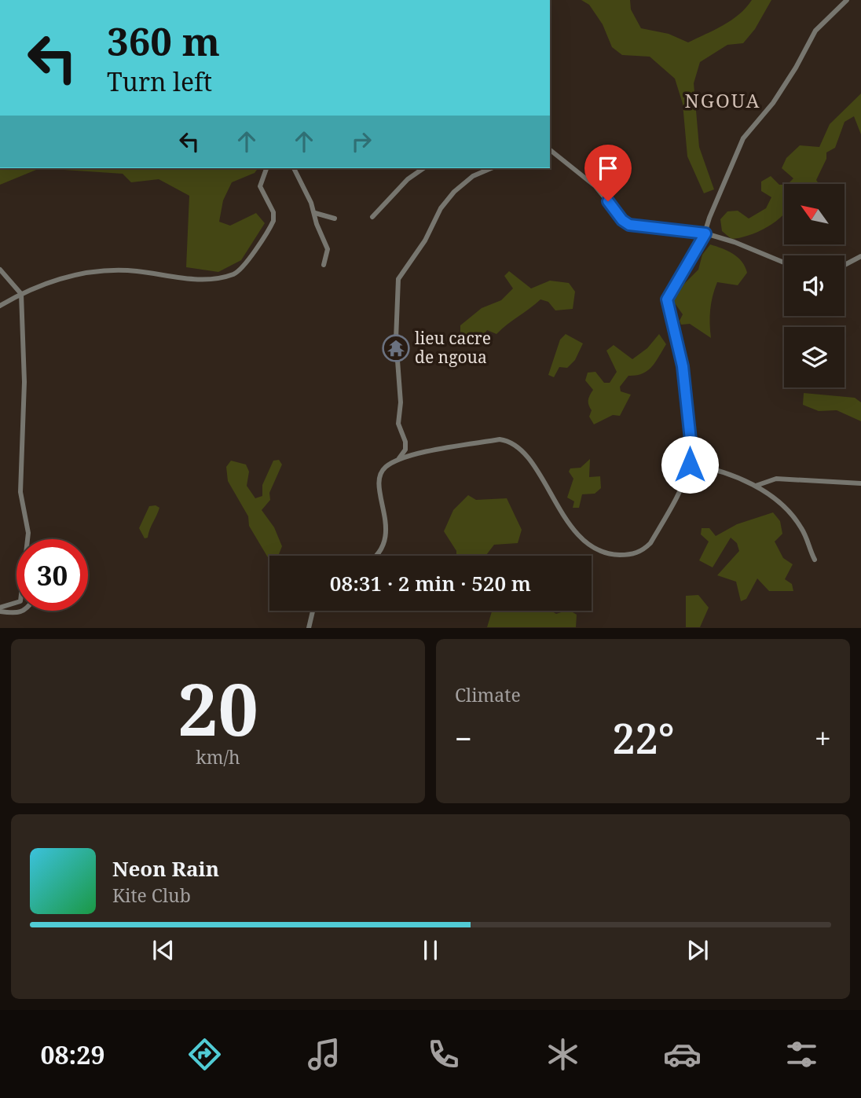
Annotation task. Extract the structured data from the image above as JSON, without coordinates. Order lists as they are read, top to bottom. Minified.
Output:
{"districts":["NGOUA"],"places":{"temple":["lieu cacre de ngoua"]},"north":"top left","page":{"turn":["360 m","Turn left"],"limit":"30","trip":"08:31 · 2 min · 520 m","tile":[["20","km/h"],"Climate"],"heat":["−","22°","+"],"song":["Neon Rain","Kite Club"],"tabs":"08:29"}}
